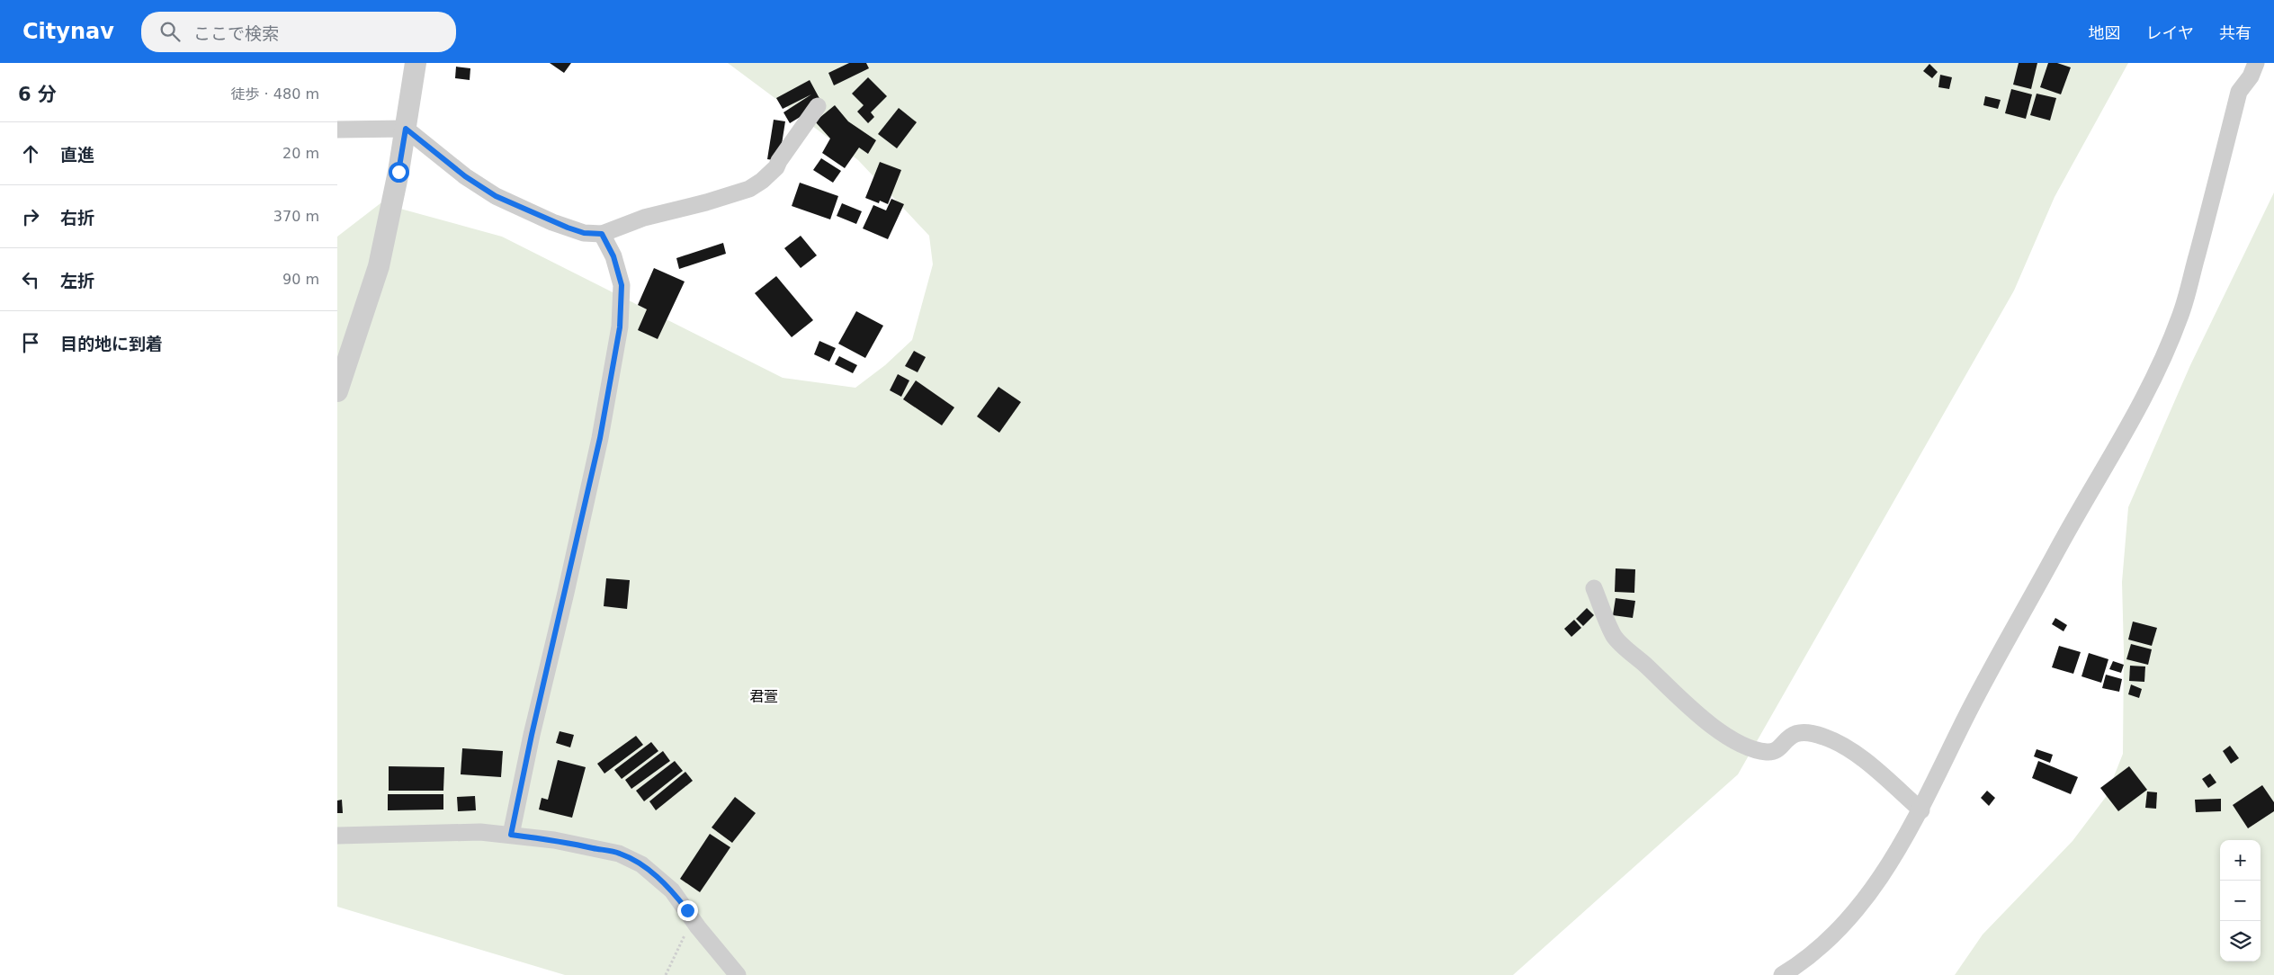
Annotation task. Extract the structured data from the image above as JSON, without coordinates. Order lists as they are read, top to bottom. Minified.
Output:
{"districts":["君萱"],"page":{"header":"Citynav","search":"ここで検索","nav":["地図","レイヤ","共有"],"heading":["6 分","徒歩 · 480 m"],"list":[["直進","20 m"],["右折","370 m"],["左折","90 m"],"目的地に到着"],"map_buttons":["+","−"]}}
